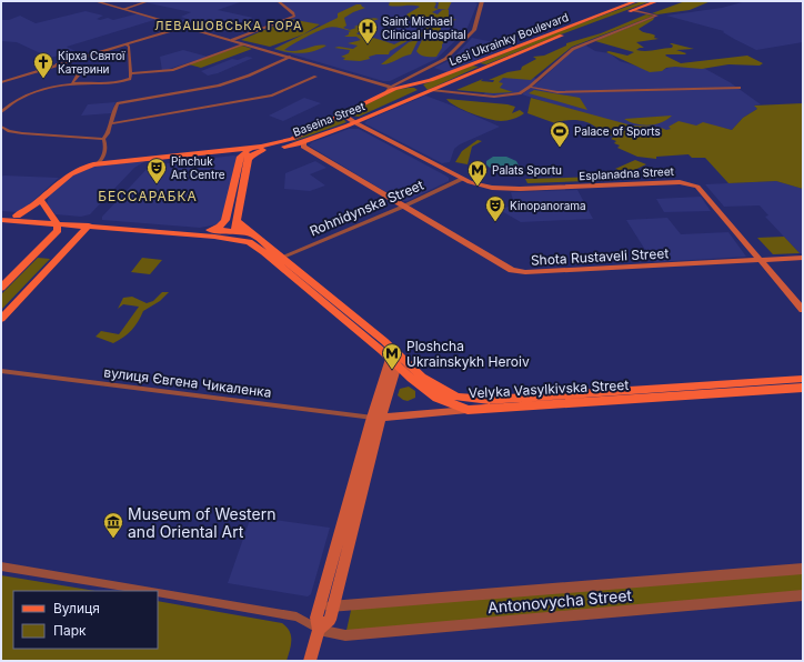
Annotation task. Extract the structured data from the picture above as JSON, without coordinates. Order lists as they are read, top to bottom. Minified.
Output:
{"streets":{"main road":["Lesi Ukrainky Boulevard","Baseina Street","Esplanadna Street","Shota Rustaveli Street","Velyka Vasylkivska Street"],"street":["Rohnidynska Street","вулиця Євгена Чикаленка","Antonovycha Street"]},"crossings":[["Lesi Ukrainky Boulevard","Baseina Street"],["Baseina Street","Esplanadna Street"],["Baseina Street","Shota Rustaveli Street"],["Esplanadna Street","Rohnidynska Street"],["Esplanadna Street","Shota Rustaveli Street"],["Rohnidynska Street","Shota Rustaveli Street"],["Rohnidynska Street","Velyka Vasylkivska Street"]],"districts":["ЛЕВАШОВСЬКА ГОРА","БЕССАРАБКА"],"places":{"hospital":["Saint Michael Clinical Hospital"],"church":["Кірха Святої Катерини"],"sports":["Palace of Sports"],"theatre":["Pinchuk Art Centre","Kinopanorama"],"metro station":["Palats Sportu","Ploshcha Ukrainskykh Heroiv"],"museum":["Museum of Western and Oriental Art"]},"legend":["Вулиця","Парк"]}
